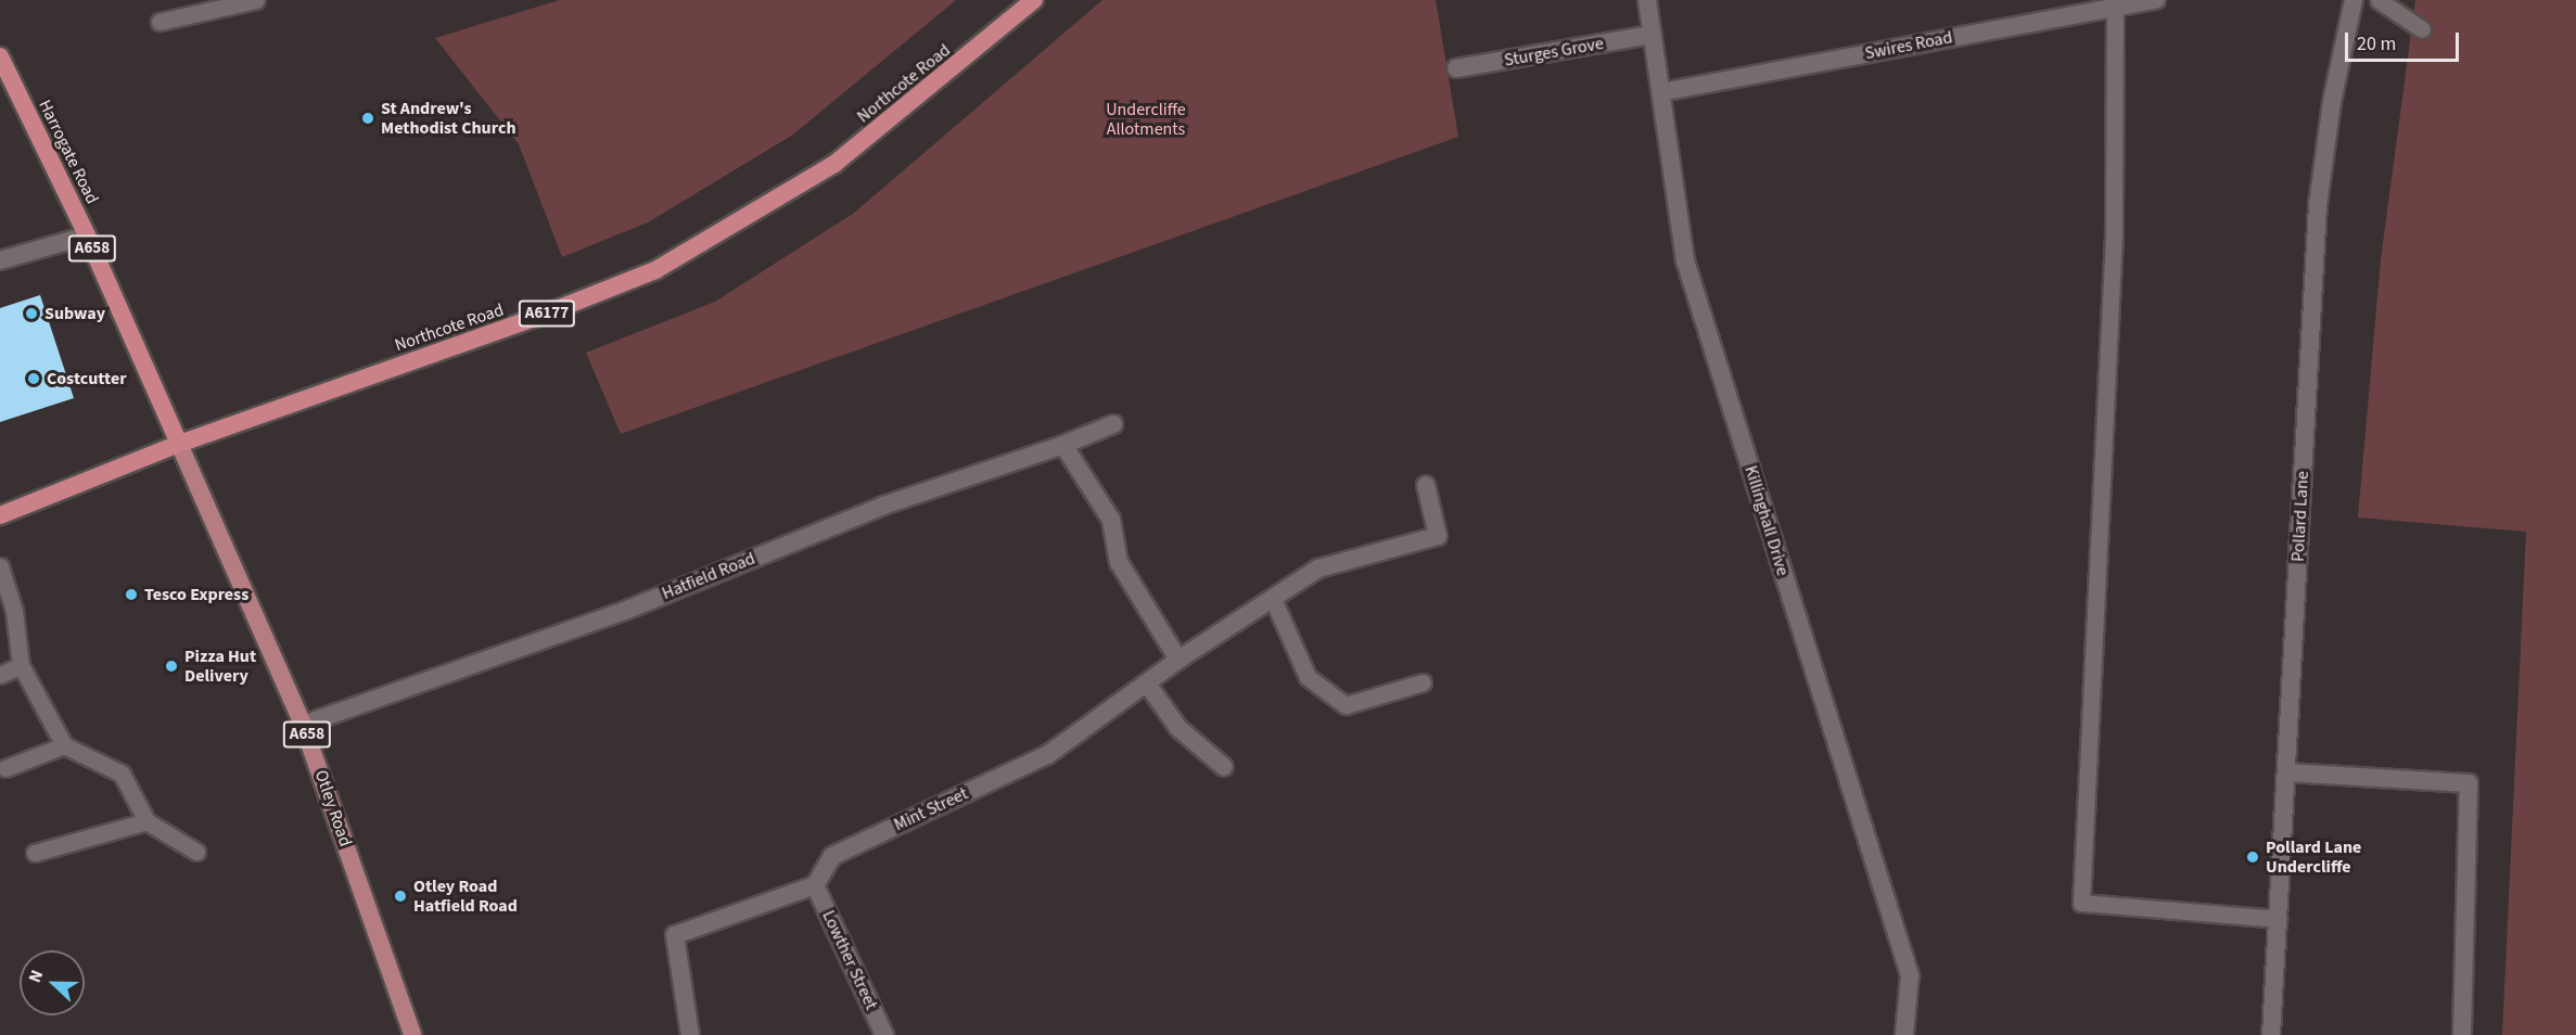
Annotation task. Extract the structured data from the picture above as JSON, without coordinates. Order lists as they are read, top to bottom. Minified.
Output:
{"streets":{"highway":["Northcote Road","Harrogate Road","A658","A6177"],"main road":["Otley Road"],"street":["Swires Road","Sturges Grove","Pollard Lane","Killinghall Drive","Hatfield Road","Mint Street","Lowther Street"]},"crossings":[["Swires Road","Killinghall Drive"],["Sturges Grove","Killinghall Drive"],["Northcote Road","Harrogate Road"],["Northcote Road","Otley Road"],["Harrogate Road","Otley Road"],["Hatfield Road","Otley Road"],["Mint Street","Lowther Street"]],"parks":["Undercliffe Allotments"],"places":["St Andrew's Methodist Church","Subway","Costcutter","Tesco Express","Pizza Hut Delivery","Pollard Lane Undercliffe","Otley Road Hatfield Road"],"scale_bar":"20 m","north":"left"}
